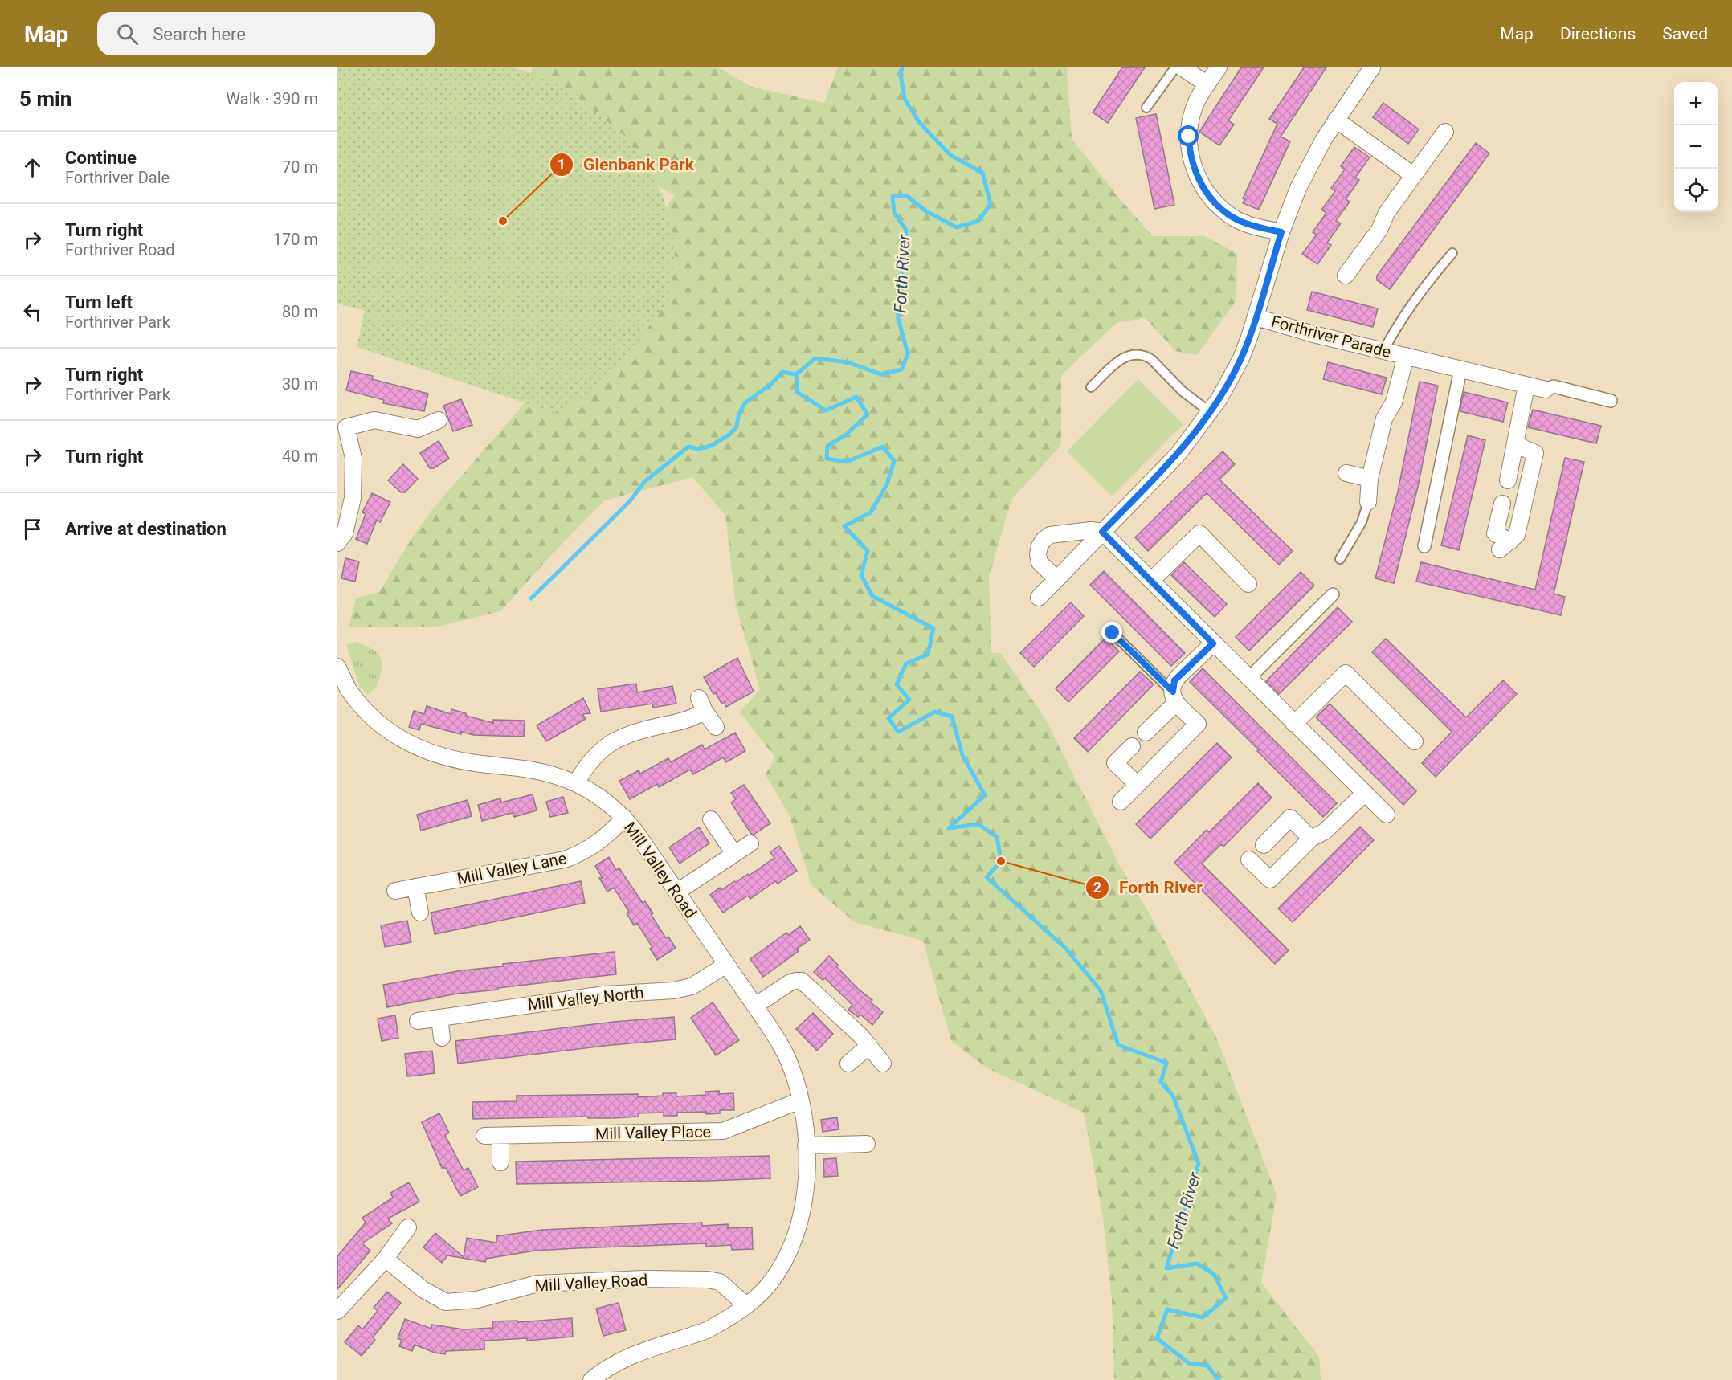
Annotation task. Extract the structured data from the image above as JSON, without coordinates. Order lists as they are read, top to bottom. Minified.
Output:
{"streets":{"street":["Forthriver Parade","Mill Valley Lane","Mill Valley Road","Mill Valley North","Mill Valley Place"]},"crossings":[["Mill Valley Lane","Mill Valley Road"],["Mill Valley Road","Mill Valley North"],["Mill Valley Road","Mill Valley Place"]],"water":["Forth River"],"places":["Glenbank Park","Forth River"],"page":{"header":"Map","search":"Search here","nav":["Map","Directions","Saved"],"heading":["5 min","Walk · 390 m"],"map_buttons":["+","−"],"list":[["Continue","Forthriver Dale","70 m"],["Turn right","Forthriver Road","170 m"],["Turn left","Forthriver Park","80 m"],["Turn right","Forthriver Park","30 m"],["Turn right","40 m"],"Arrive at destination"]}}
